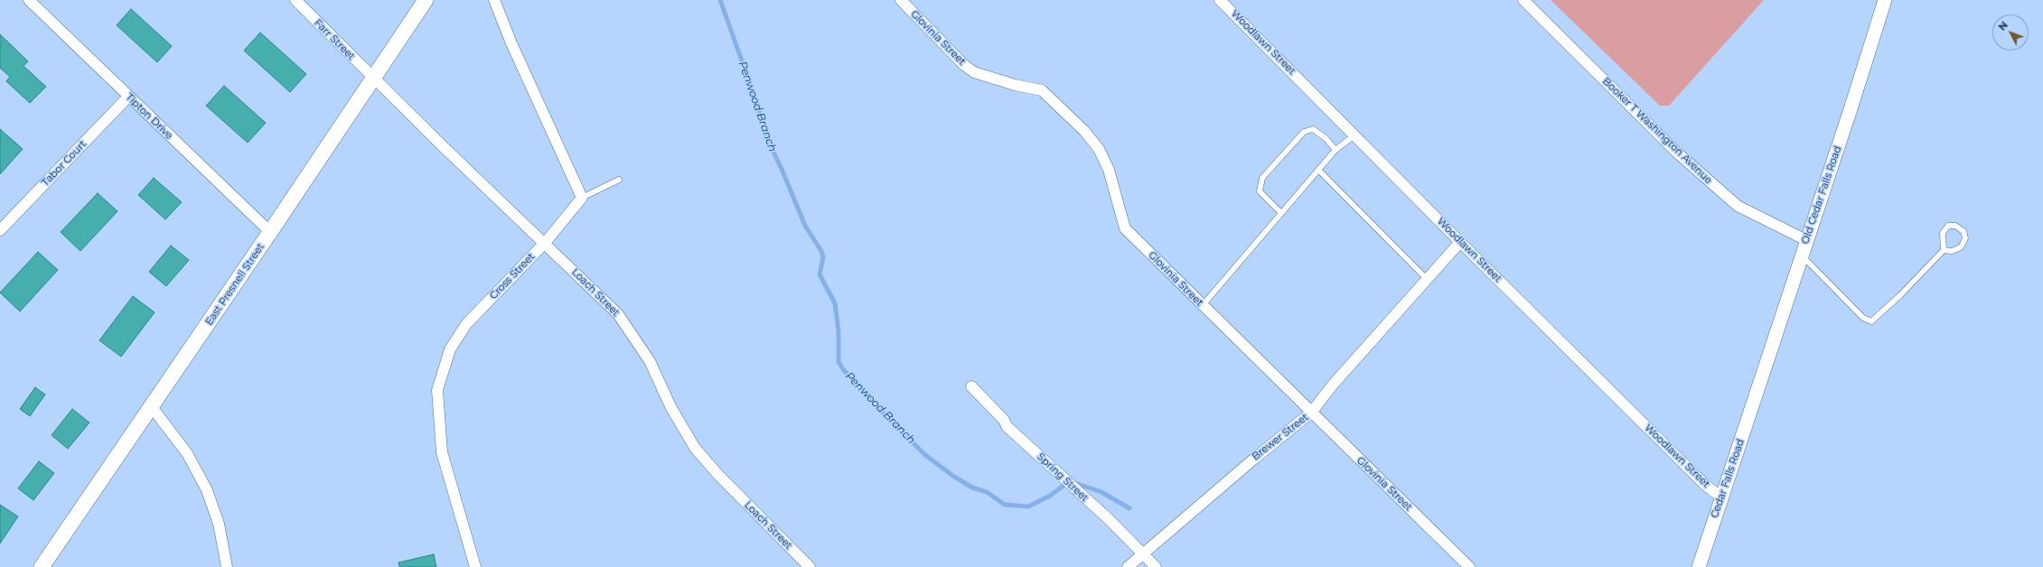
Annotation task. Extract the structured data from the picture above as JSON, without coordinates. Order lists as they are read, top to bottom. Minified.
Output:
{"streets":{"main road":["East Presnell Street"],"street":["Glovinia Street","Farr Street","Woodlawn Street","Tipton Drive","Booker T Washington Avenue","Tabor Court","Old Cedar Falls Road","Cross Street","Loach Street","Brewer Street","Spring Street","Cedar Falls Road"]},"crossings":[["Glovinia Street","Brewer Street"],["Farr Street","East Presnell Street"],["Farr Street","Loach Street"],["Woodlawn Street","Brewer Street"],["Woodlawn Street","Cedar Falls Road"],["Tipton Drive","Tabor Court"],["Tipton Drive","East Presnell Street"],["Booker T Washington Avenue","Old Cedar Falls Road"],["Old Cedar Falls Road","Cedar Falls Road"],["Cross Street","Loach Street"],["East Presnell Street","Loach Street"],["Brewer Street","Spring Street"]],"water":["Penwood Branch"],"north":"top left"}
